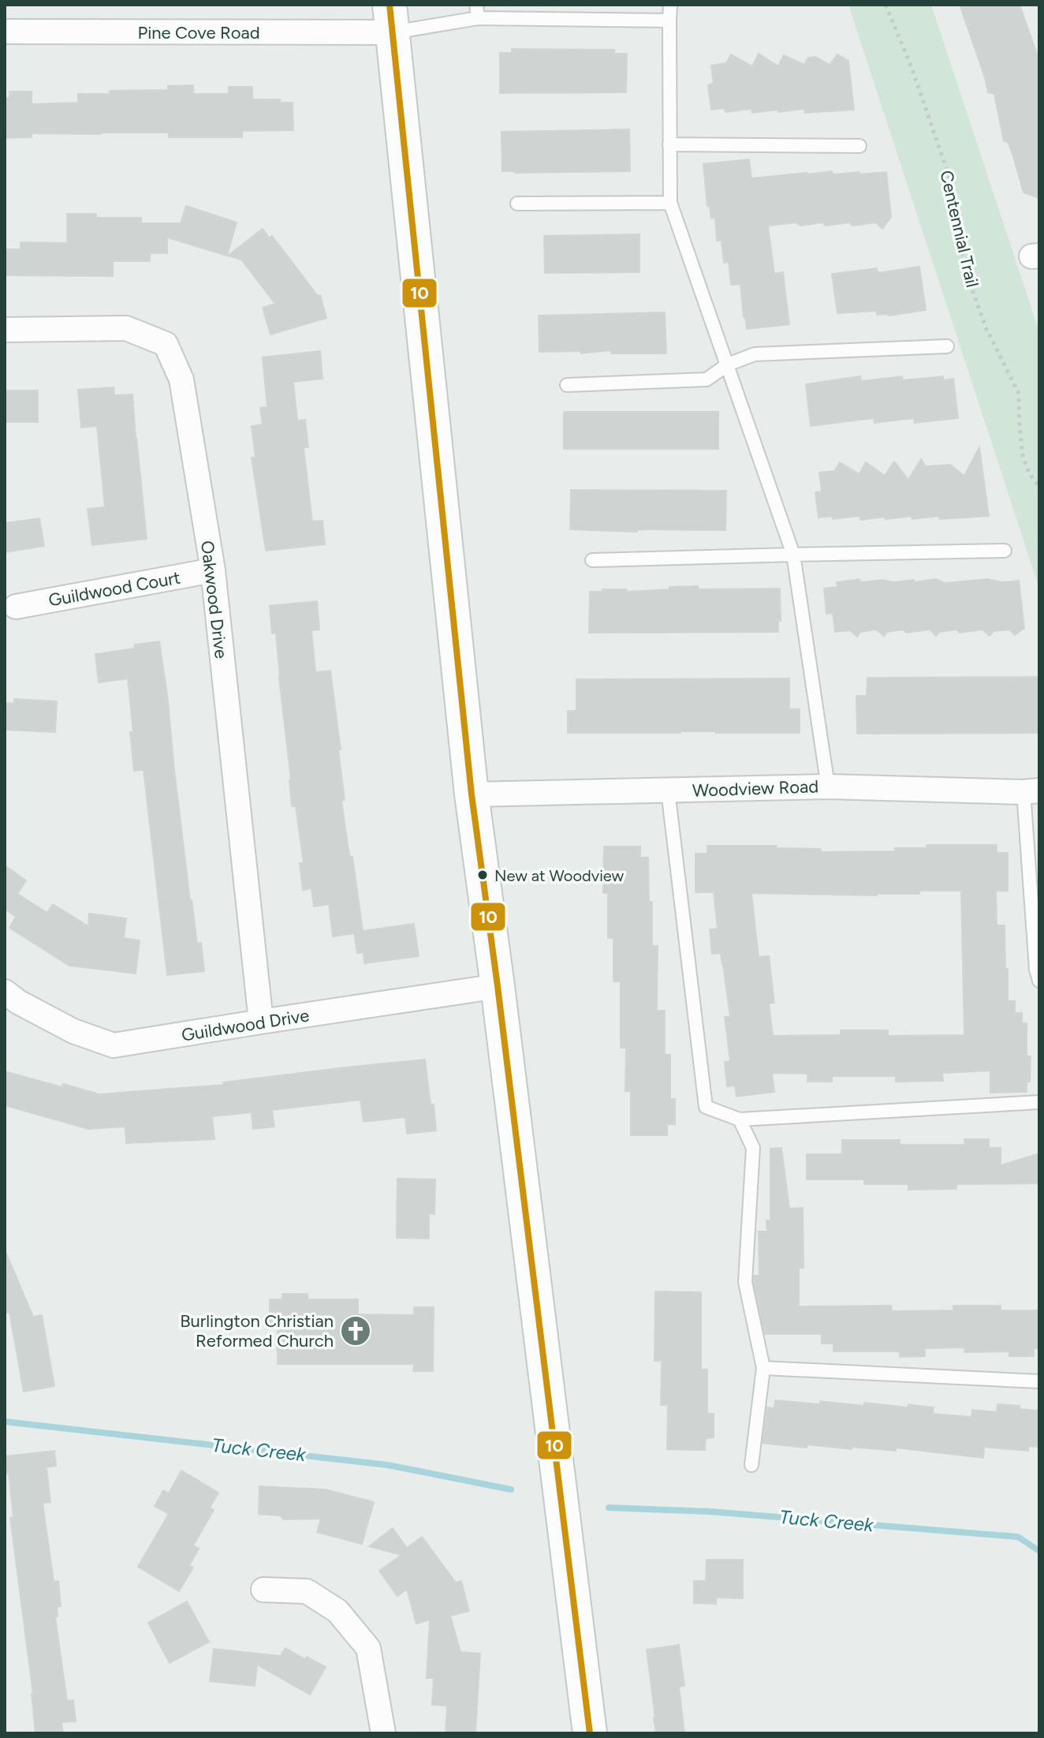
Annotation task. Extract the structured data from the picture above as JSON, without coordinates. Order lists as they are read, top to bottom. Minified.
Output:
{"streets":{"street":["Pine Cove Road","Guildwood Court","Oakwood Drive","Woodview Road","Guildwood Drive"],"path":["Centennial Trail"]},"crossings":[["Guildwood Court","Oakwood Drive"],["Oakwood Drive","Guildwood Drive"]],"water":["Tuck Creek"],"places":{"other":["New at Woodview"],"church":["Burlington Christian Reformed Church"]},"lines":["transit line 10"]}
